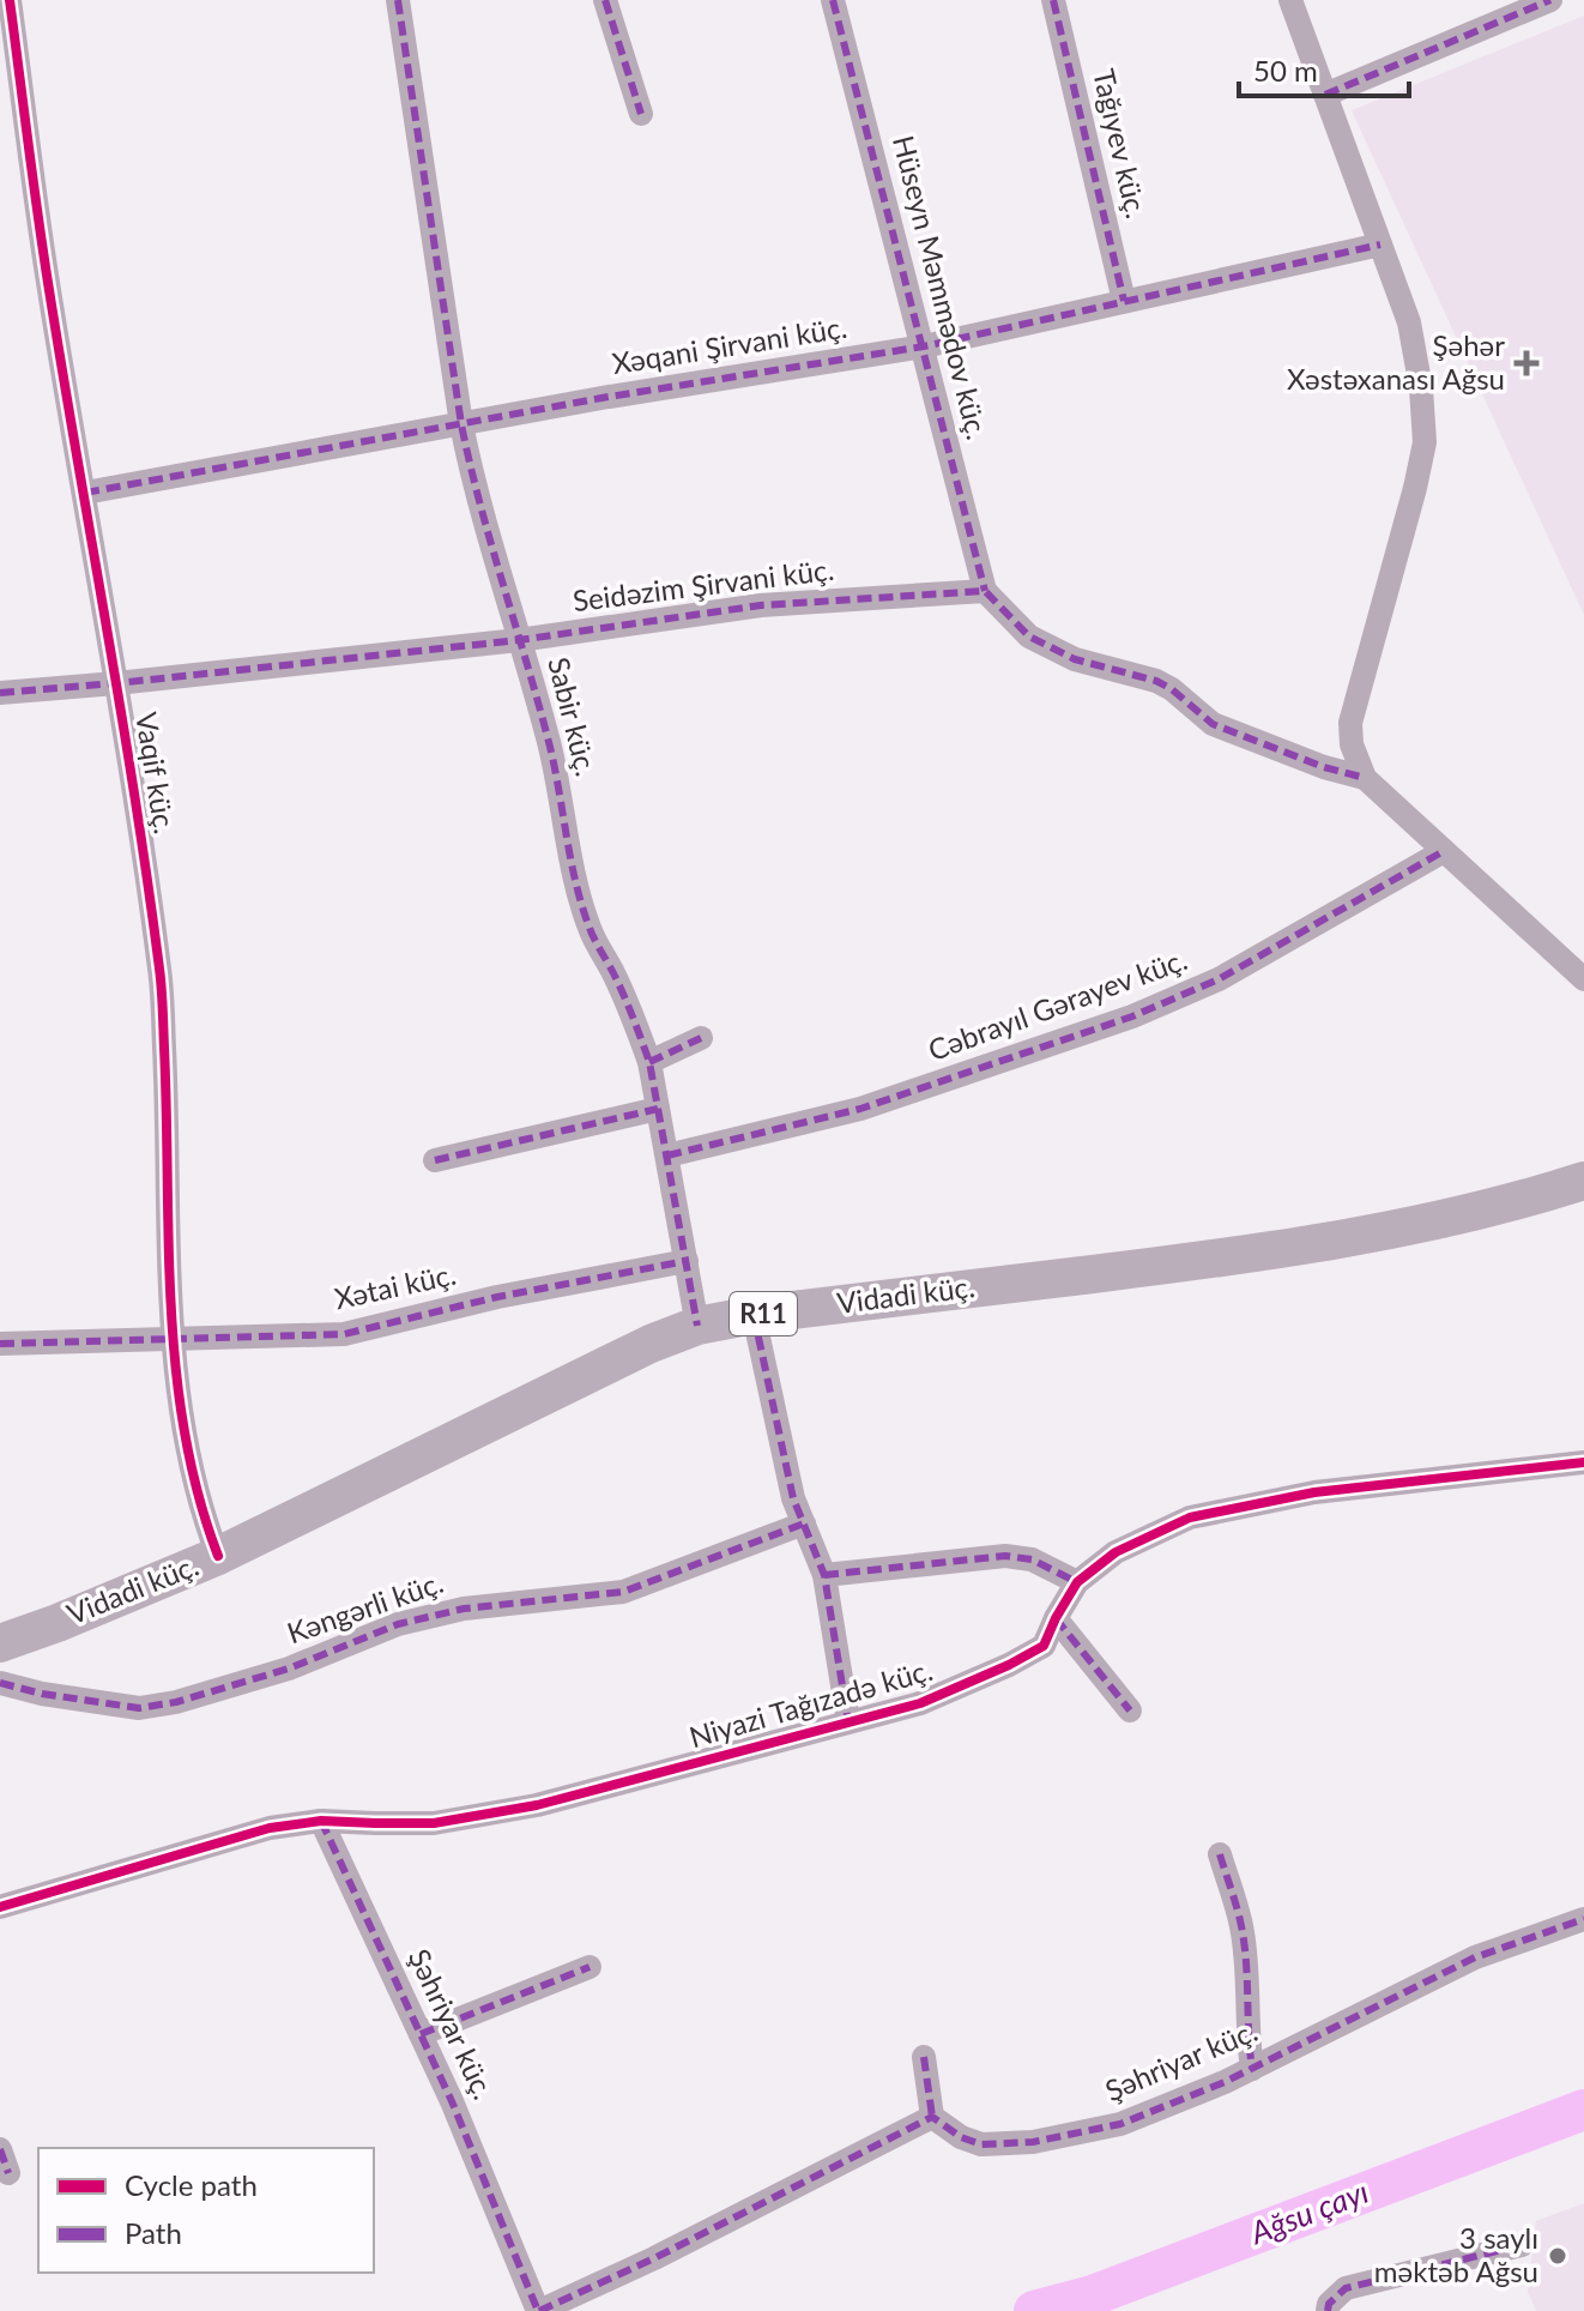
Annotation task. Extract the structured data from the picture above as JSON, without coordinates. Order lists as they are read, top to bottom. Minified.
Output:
{"streets":{"main road":["Vidadi küç.","R11"],"street":["Tağıyev küç.","Hüseyn Məmmədov küç.","Xəqani Şirvani küç.","Seidəzim Şirvani küç.","Sabir küç.","Vaqif küç.","Cəbrayıl Gərayev küç.","Xətai küç.","Kəngərli küç.","Niyazi Tağızadə küç.","Şəhriyar küç."]},"crossings":[["Tağıyev küç.","Xəqani Şirvani küç."],["Hüseyn Məmmədov küç.","Xəqani Şirvani küç."],["Hüseyn Məmmədov küç.","Seidəzim Şirvani küç."],["Xəqani Şirvani küç.","Sabir küç."],["Xəqani Şirvani küç.","Vaqif küç."],["Seidəzim Şirvani küç.","Sabir küç."],["Seidəzim Şirvani küç.","Vaqif küç."],["Sabir küç.","Cəbrayıl Gərayev küç."],["Sabir küç.","Xətai küç."],["Sabir küç.","Vidadi küç."],["Vaqif küç.","Xətai küç."],["Vaqif küç.","Vidadi küç."],["Niyazi Tağızadə küç.","Şəhriyar küç."]],"water":["Ağsu çayı"],"places":{"health":["Şəhər Xəstəxanası Ağsu"],"other":["3 saylı məktəb Ağsu"]},"legend":["Cycle path","Path"],"scale_bar":"50 m"}
